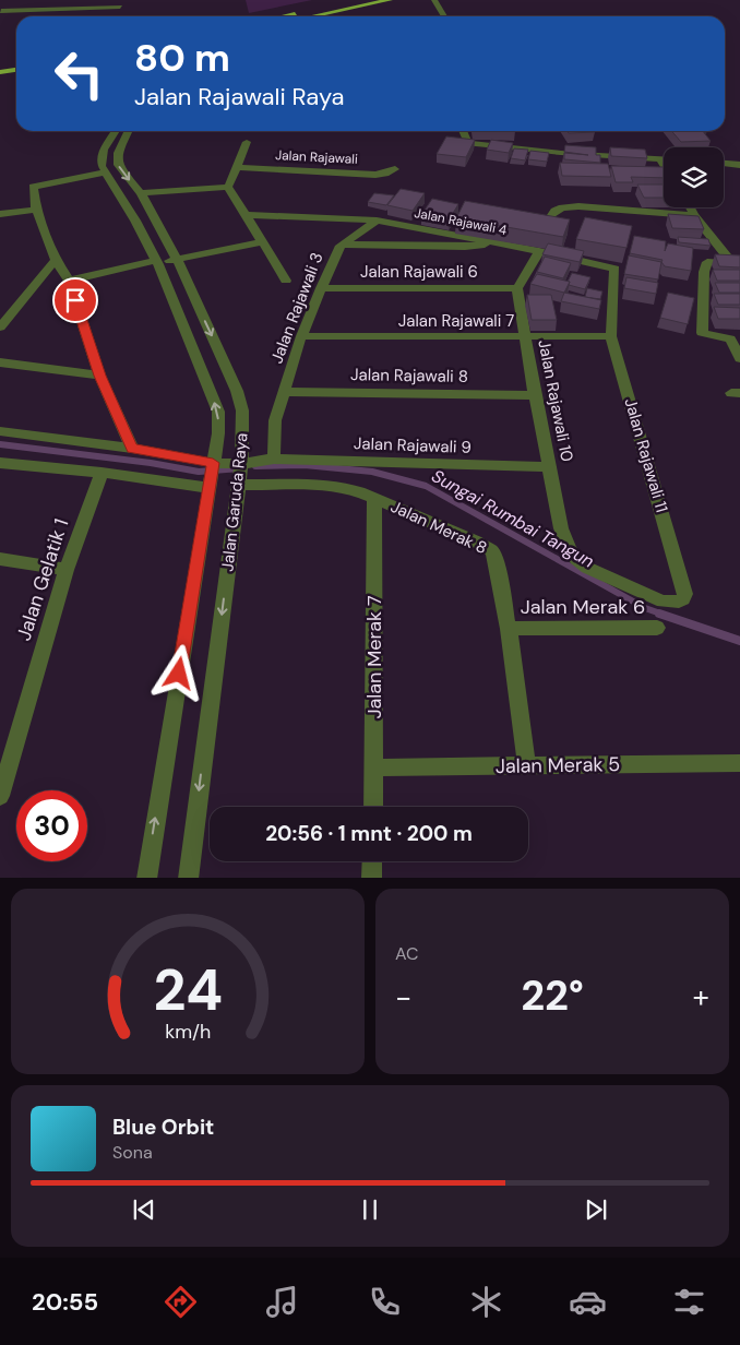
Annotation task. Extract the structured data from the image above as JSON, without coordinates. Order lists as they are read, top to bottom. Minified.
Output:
{"streets":{"street":["Jalan Rajawali","Jalan Rajawali 4","Jalan Rajawali 6","Jalan Rajawali 3","Jalan Rajawali 7","Jalan Rajawali 8","Jalan Rajawali 10","Jalan Rajawali 9","Jalan Rajawali 11","Jalan Garuda Raya","Jalan Merak 8","Jalan Gelatik 1","Jalan Merak 6","Jalan Merak 7","Jalan Merak 5"]},"crossings":[["Jalan Rajawali 4","Jalan Rajawali 3"],["Jalan Rajawali 4","Jalan Rajawali 11"],["Jalan Rajawali 6","Jalan Rajawali 3"],["Jalan Rajawali 6","Jalan Rajawali 10"],["Jalan Rajawali 3","Jalan Rajawali 7"],["Jalan Rajawali 3","Jalan Rajawali 8"],["Jalan Rajawali 3","Jalan Rajawali 9"],["Jalan Rajawali 7","Jalan Rajawali 10"],["Jalan Rajawali 7","Jalan Rajawali 11"],["Jalan Rajawali 8","Jalan Rajawali 10"],["Jalan Rajawali 10","Jalan Rajawali 9"],["Jalan Rajawali 10","Jalan Rajawali 11"],["Jalan Rajawali 9","Jalan Garuda Raya"],["Jalan Rajawali 9","Jalan Merak 8"],["Jalan Garuda Raya","Jalan Merak 8"],["Jalan Merak 8","Jalan Merak 6"],["Jalan Merak 8","Jalan Merak 7"],["Jalan Merak 8","Jalan Merak 5"],["Jalan Merak 7","Jalan Merak 5"]],"water":["Sungai Rumbai Tangun"],"page":{"turn":["80 m","Jalan Rajawali Raya"],"limit":"30","trip":"20:56 · 1 mnt · 200 m","tile":"AC","heat":["−","22°","+"],"song":["Blue Orbit","Sona"],"tabs":"20:55","gauge":["24","km/h"]}}
